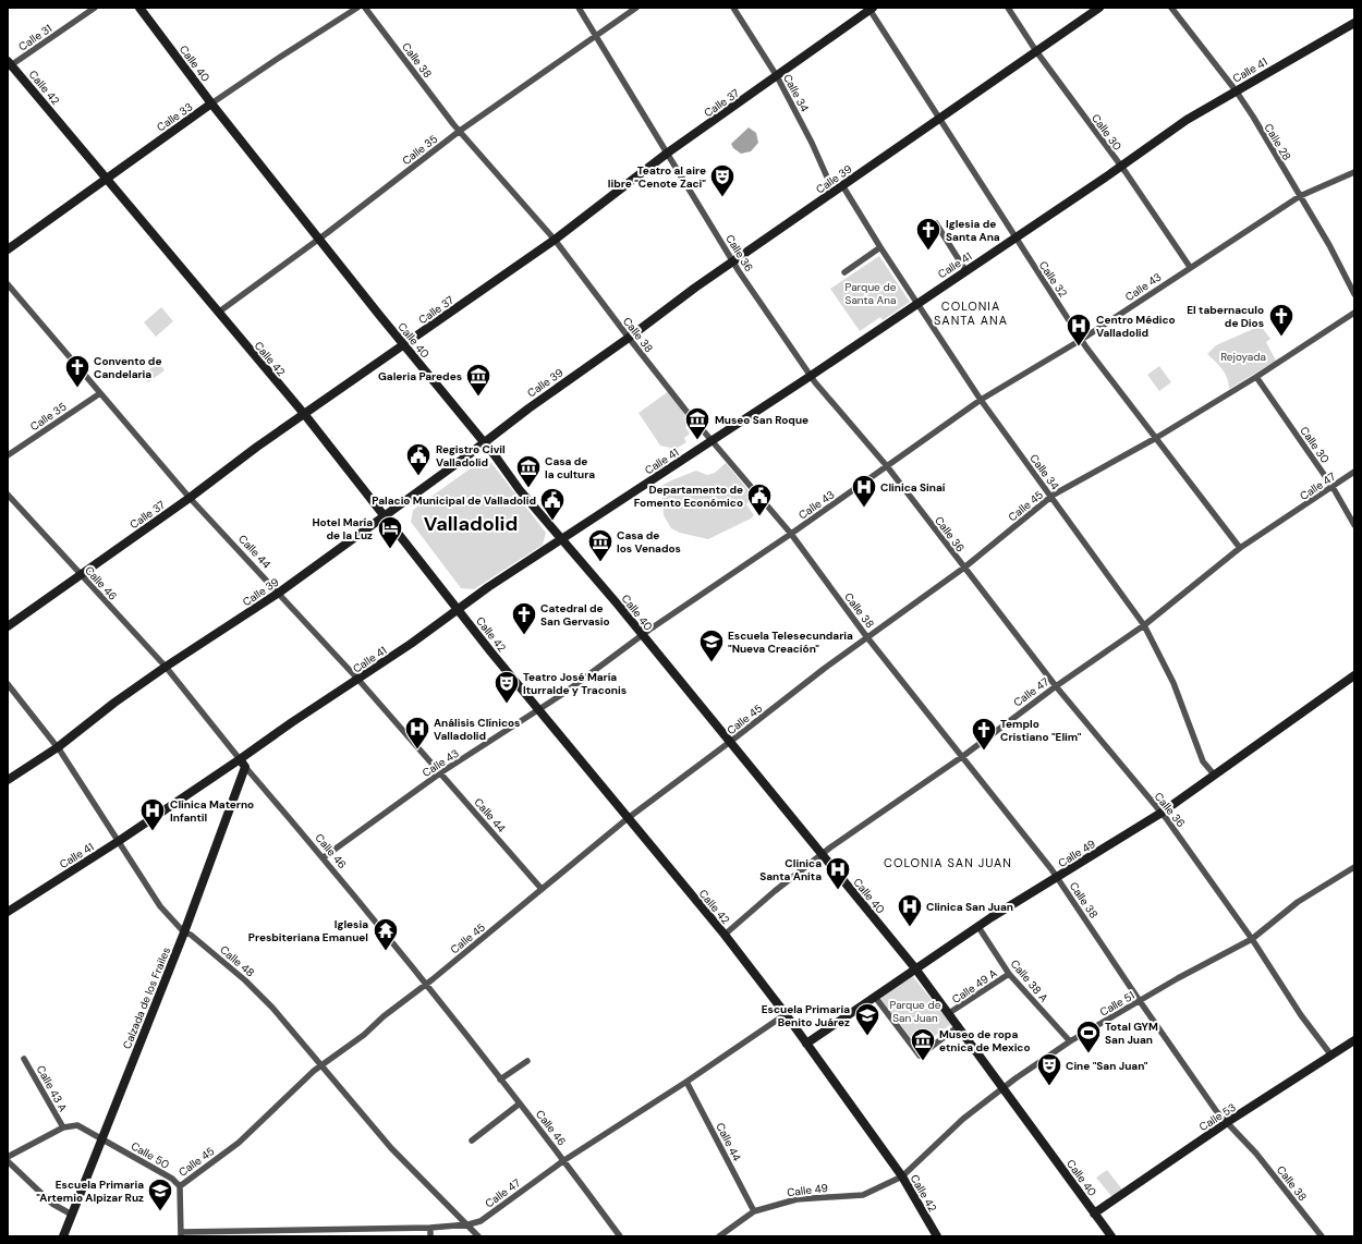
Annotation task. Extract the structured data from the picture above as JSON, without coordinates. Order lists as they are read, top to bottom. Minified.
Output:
{"streets":{"main road":["Calle 40","Calle 41","Calle 42","Calle 37","Calle 33","Calle 39","Calle 49","Calzada de los Frailes","Calle 53"],"street":["Calle 31","Calle 38","Calle 34","Calle 30","Calle 28","Calle 35","Calle 36","Calle 32","Calle 43","Calle 47","Calle 45","Calle 44","Calle 46","Calle 48","Calle 38 A","Calle 49 A","Calle 51","Calle 43 A","Calle 50"]},"crossings":[["Calle 31","Calle 42"],["Calle 38","Calle 41"],["Calle 38","Calle 37"],["Calle 38","Calle 35"],["Calle 38","Calle 39"],["Calle 38","Calle 43"],["Calle 38","Calle 47"],["Calle 38","Calle 45"],["Calle 38","Calle 49"],["Calle 38","Calle 51"],["Calle 38","Calle 53"],["Calle 40","Calle 41"],["Calle 40","Calle 37"],["Calle 40","Calle 33"],["Calle 40","Calle 35"],["Calle 40","Calle 39"],["Calle 40","Calle 43"],["Calle 40","Calle 47"],["Calle 40","Calle 45"],["Calle 40","Calle 49"],["Calle 40","Calle 49 A"],["Calle 40","Calle 51"],["Calle 40","Calle 53"],["Calle 41","Calle 42"],["Calle 41","Calle 34"],["Calle 41","Calle 30"],["Calle 41","Calle 28"],["Calle 41","Calle 36"],["Calle 41","Calle 32"],["Calle 41","Calle 44"],["Calle 41","Calle 46"],["Calle 41","Calle 48"],["Calle 41","Calzada de los Frailes"],["Calle 42","Calle 37"],["Calle 42","Calle 33"],["Calle 42","Calle 35"],["Calle 42","Calle 39"],["Calle 42","Calle 43"],["Calle 42","Calle 47"],["Calle 42","Calle 45"],["Calle 42","Calle 49"],["Calle 42","Calle 51"],["Calle 34","Calle 37"],["Calle 34","Calle 39"],["Calle 34","Calle 43"],["Calle 34","Calle 47"],["Calle 34","Calle 45"],["Calle 34","Calle 49"],["Calle 37","Calle 36"],["Calle 37","Calle 32"],["Calle 37","Calle 44"],["Calle 37","Calle 46"],["Calle 30","Calle 39"],["Calle 30","Calle 43"],["Calle 30","Calle 47"],["Calle 30","Calle 45"],["Calle 28","Calle 43"],["Calle 35","Calle 36"],["Calle 35","Calle 44"],["Calle 39","Calle 36"],["Calle 39","Calle 32"],["Calle 39","Calle 44"],["Calle 39","Calle 46"],["Calle 39","Calle 48"],["Calle 36","Calle 43"],["Calle 36","Calle 47"],["Calle 36","Calle 45"],["Calle 36","Calle 49"],["Calle 36","Calle 51"],["Calle 36","Calle 53"],["Calle 32","Calle 43"],["Calle 32","Calle 47"],["Calle 32","Calle 45"],["Calle 43","Calle 44"],["Calle 43","Calle 46"],["Calle 47","Calle 44"],["Calle 47","Calle 46"],["Calle 47","Calle 48"],["Calle 45","Calle 44"],["Calle 45","Calle 46"],["Calle 45","Calle 48"],["Calle 45","Calle 50"],["Calle 44","Calle 49"],["Calle 46","Calzada de los Frailes"],["Calle 49","Calle 38 A"],["Calle 49","Calle 51"],["Calle 48","Calzada de los Frailes"],["Calle 38 A","Calle 49 A"],["Calle 38 A","Calle 51"],["Calzada de los Frailes","Calle 50"],["Calle 43 A","Calle 50"]],"districts":["COLONIA SANTA ANA","Valladolid","COLONIA SAN JUAN"],"parks":["Parque de Santa Ana","Rejoyada","Parque de San Juan"],"places":{"theatre":["Teatro al aire libre \"Cenote Zaci\"","Teatro José María Iturralde y Traconis","Cine \"San Juan\""],"church":["Iglesia de Santa Ana","El tabernaculo de Dios","Convento de Candelaria","Catedral de San Gervasio","Templo Cristiano \"Elim\""],"hospital":["Centro Médico Valladolid","Clinica Sinaí","Análisis Clínicos Valladolid","Clinica Materno Infantil","Clinica Santa Anita","Clinica San Juan"],"museum":["Galeria Paredes","Museo San Roque","Casa de la cultura","Casa de los Venados","Museo de ropa etnica de Mexico"],"public building":["Registro Civil Valladolid","Departamento de Fomento Económico","Palacio Municipal de Valladolid"],"hotel":["Hotel María de la Luz"],"school or university":["Escuela Telesecundaria \"Nueva Creación\"","Escuela Primaria Benito Juárez","Escuela Primaria \"Artemio Alpizar Ruz"],"temple":["Iglesia Presbiteriana Emanuel"],"sports":["Total GYM San Juan"]}}
